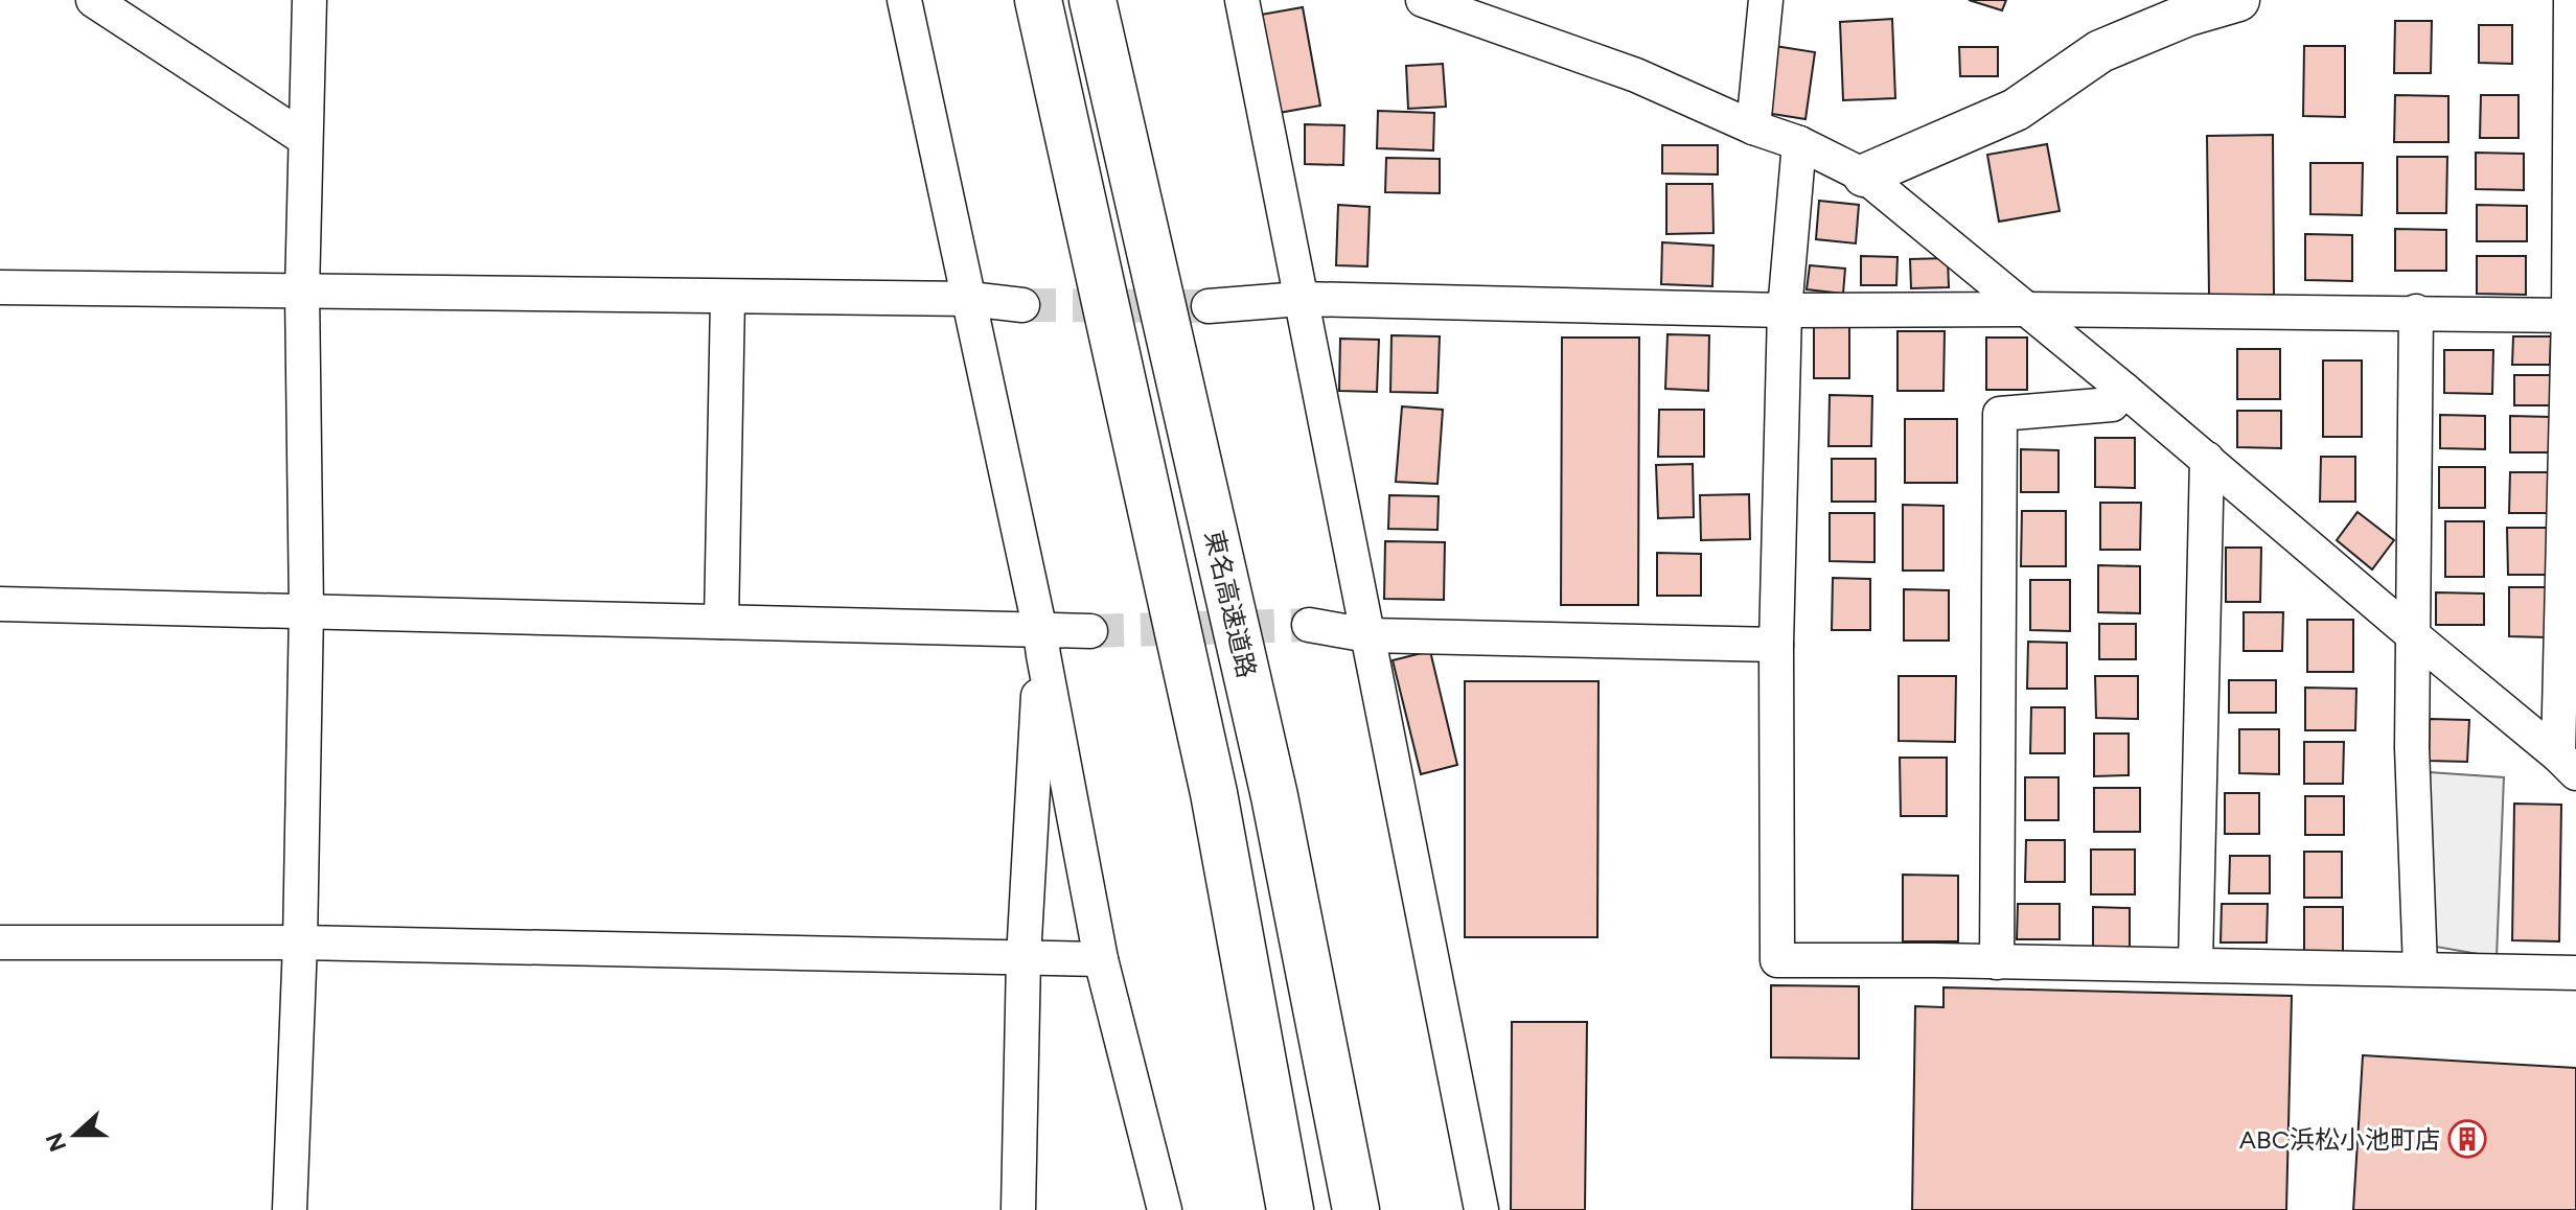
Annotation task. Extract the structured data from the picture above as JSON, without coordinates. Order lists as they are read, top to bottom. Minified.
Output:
{"streets":{"highway":["東名高速道路"]},"places":{"building":["ABC浜松小池町店"]},"north":"left"}
